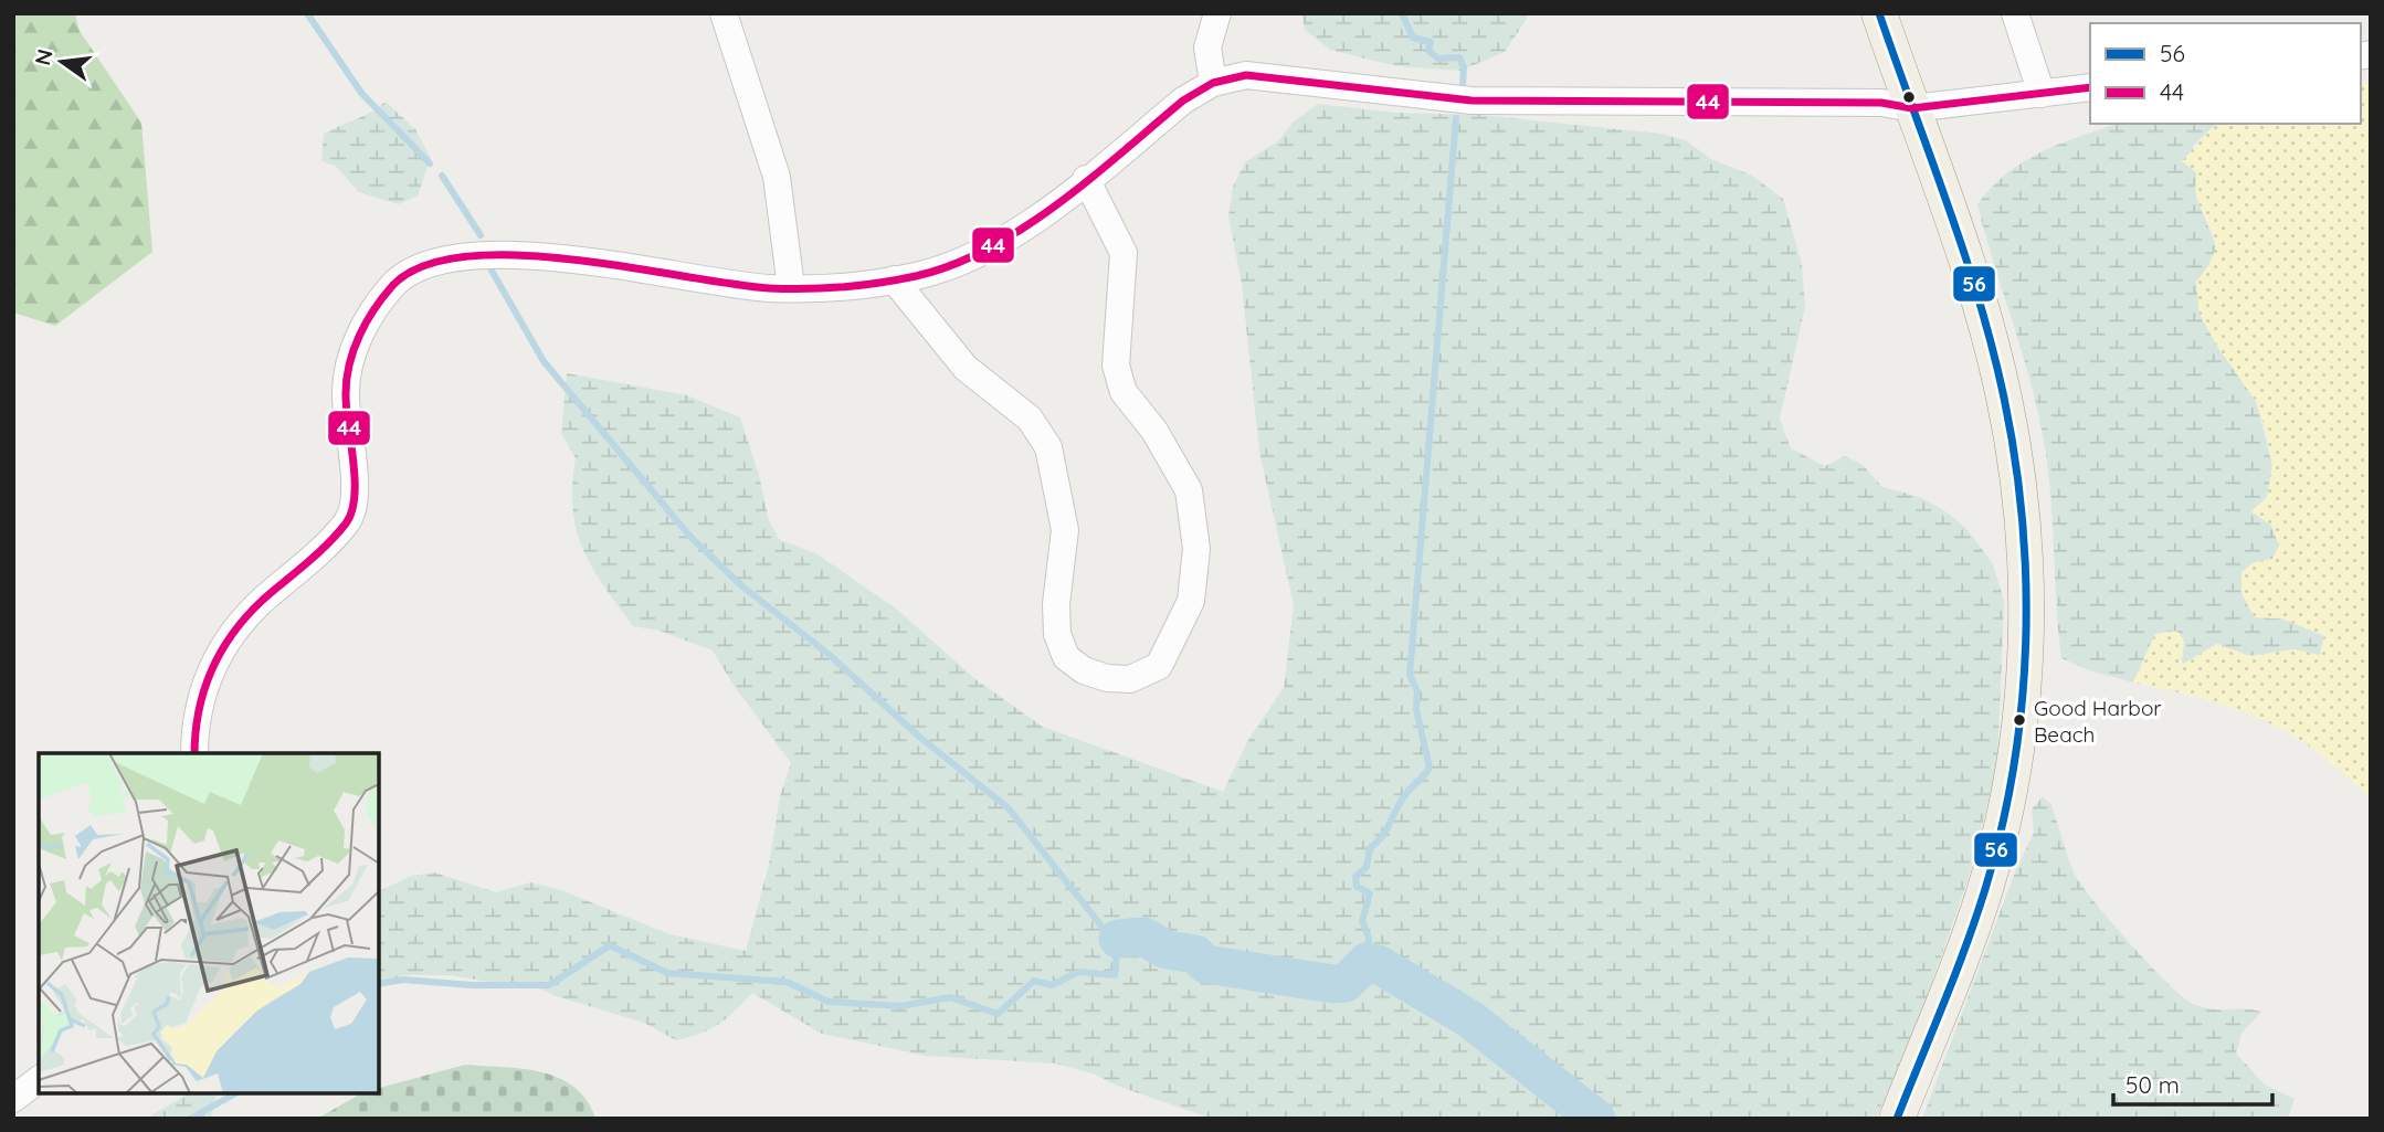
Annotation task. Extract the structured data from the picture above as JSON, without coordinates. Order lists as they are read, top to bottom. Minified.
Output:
{"places":["Good Harbor Beach"],"lines":["transit line 56","transit line 44"],"legend":["56","44"],"scale_bar":"50 m","north":"left"}
